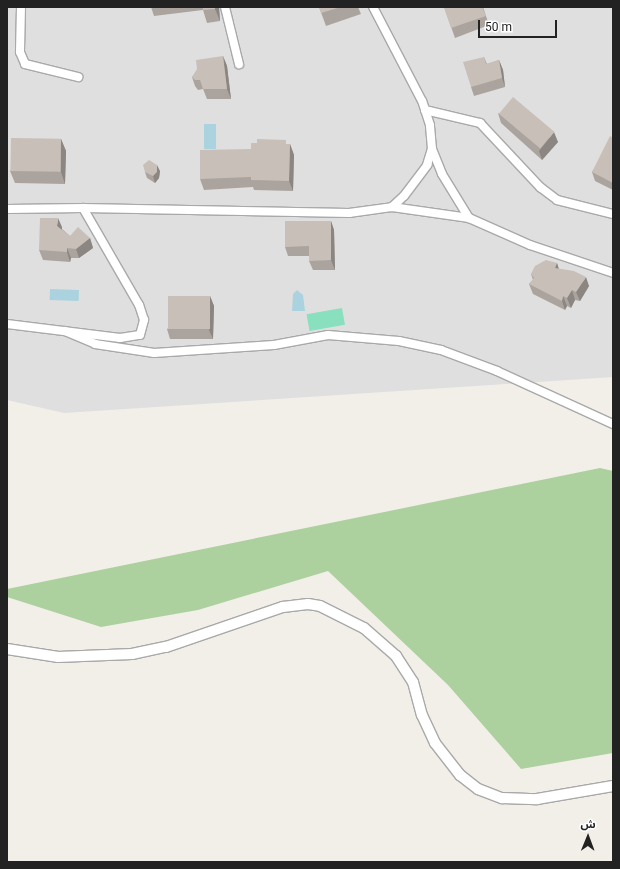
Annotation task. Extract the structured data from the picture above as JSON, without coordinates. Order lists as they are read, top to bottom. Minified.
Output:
{"scale_bar":"50 m","north":"top"}
